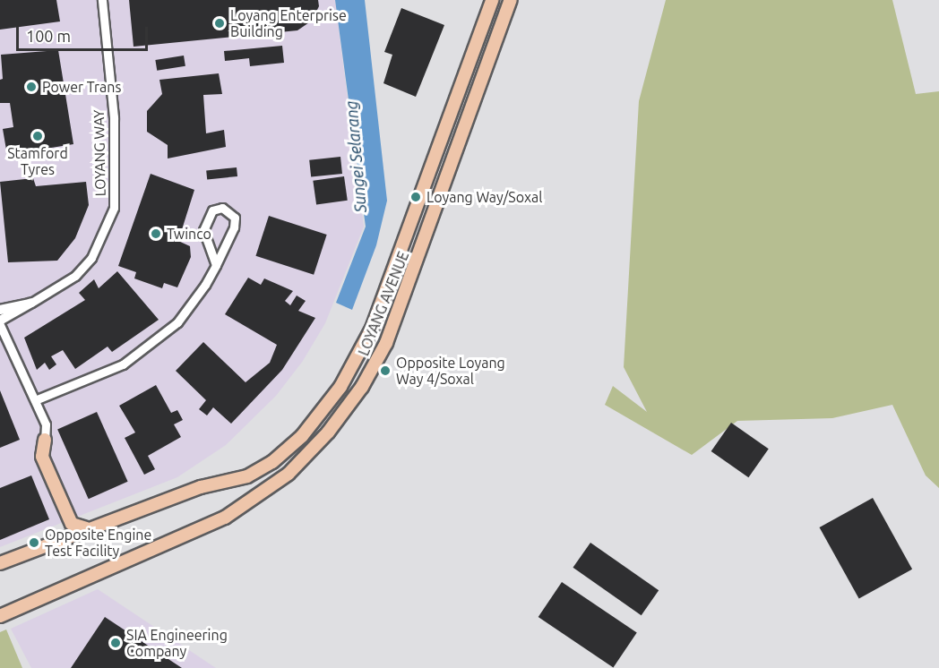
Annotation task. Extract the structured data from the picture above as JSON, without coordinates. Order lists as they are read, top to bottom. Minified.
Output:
{"streets":{"main road":["LOYANG AVENUE"],"street":["LOYANG WAY"]},"water":["Sungei Selarang"],"places":["Loyang Enterprise Building","Power Trans","Stamford Tyres","Loyang Way/Soxal","Twinco","Opposite Loyang Way 4/Soxal","Opposite Engine Test Facility","SIA Engineering Company"],"scale_bar":"100 m"}
